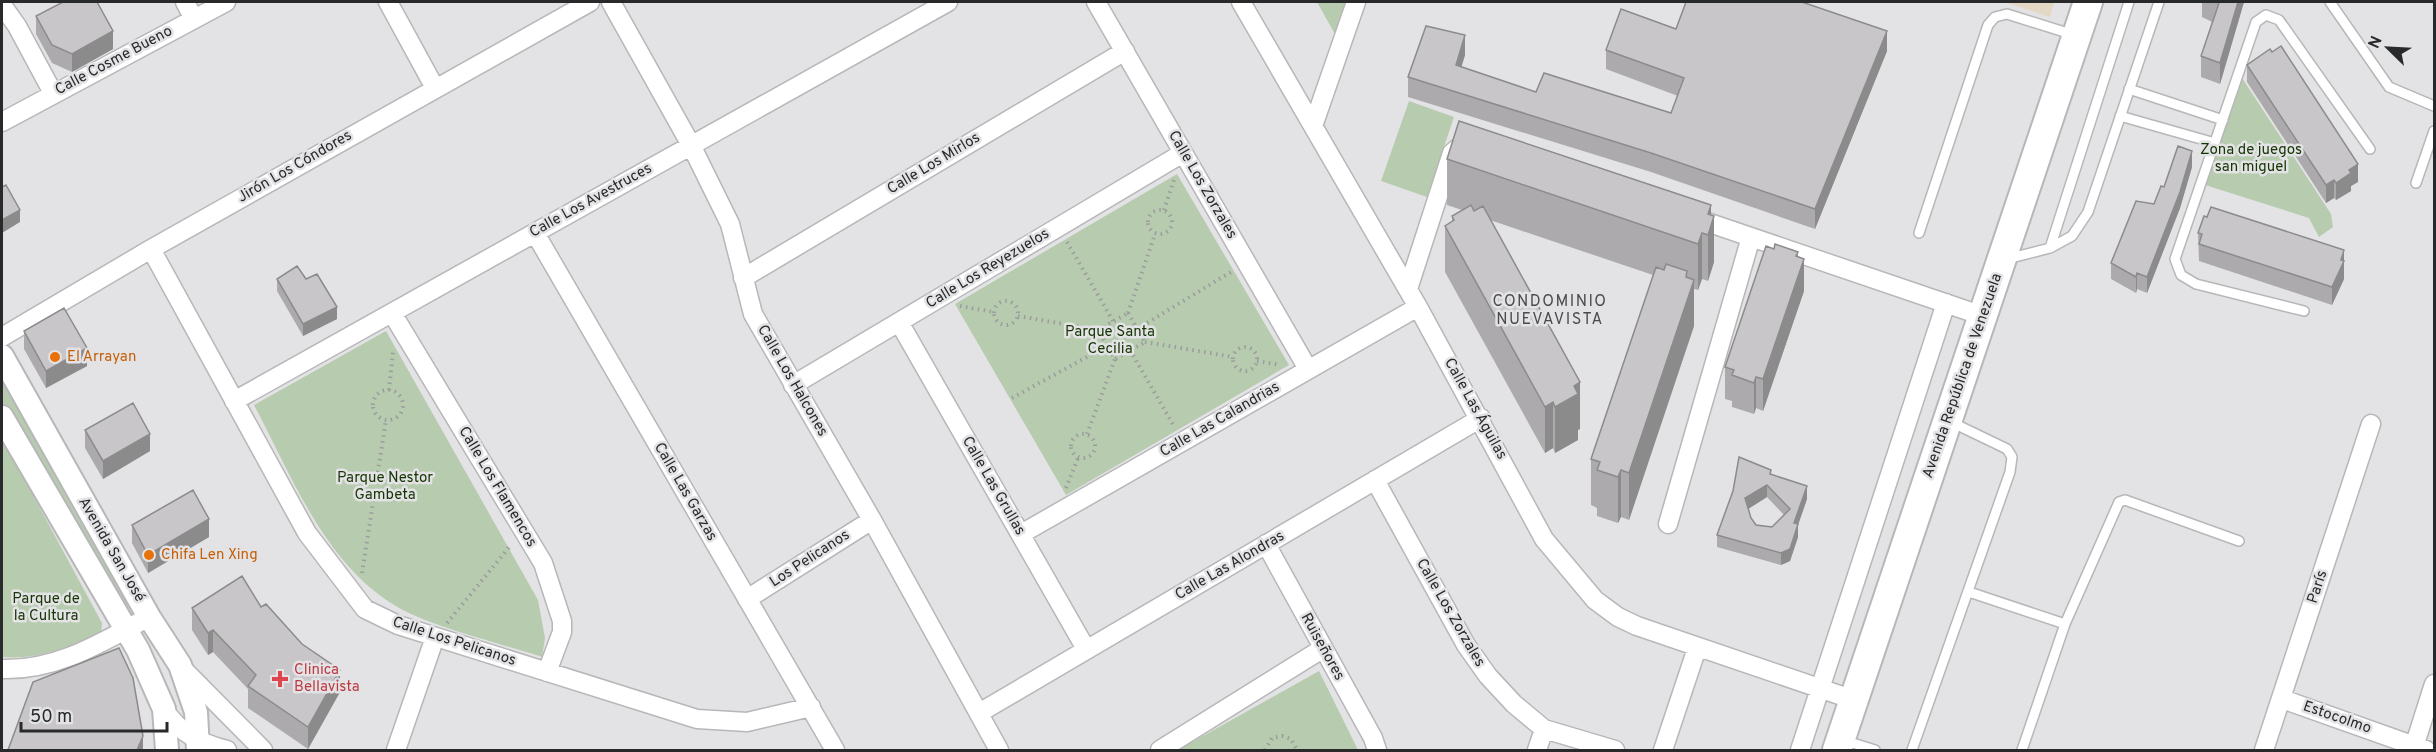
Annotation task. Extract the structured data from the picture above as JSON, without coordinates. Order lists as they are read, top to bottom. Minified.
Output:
{"streets":{"main road":["Avenida República de Venezuela"],"street":["Calle Cosme Bueno","Calle Los Mirlos","Jirón Los Cóndores","Calle Los Zorzales","Calle Los Avestruces","Calle Los Reyezuelos","Calle Los Halcones","Calle Las Águilas","Calle Las Calandrias","Calle Las Grullas","Calle Los Flamencos","Calle Las Garzas","Avenida San José","Los Pelicanos","Calle Las Alondras","París","Calle Los Pelicanos","Ruiseñores","Estocolmo"]},"crossings":[["Calle Los Mirlos","Calle Los Zorzales"],["Calle Los Mirlos","Calle Los Halcones"],["Jirón Los Cóndores","Calle Los Pelicanos"],["Calle Los Zorzales","Calle Los Reyezuelos"],["Calle Los Zorzales","Calle Las Calandrias"],["Calle Los Zorzales","Calle Las Alondras"],["Calle Los Avestruces","Calle Los Halcones"],["Calle Los Avestruces","Calle Los Flamencos"],["Calle Los Avestruces","Calle Las Garzas"],["Calle Los Avestruces","Calle Los Pelicanos"],["Calle Los Reyezuelos","Calle Los Halcones"],["Calle Los Reyezuelos","Calle Las Grullas"],["Avenida República de Venezuela","Calle Las Águilas"],["Calle Los Halcones","Los Pelicanos"],["Calle Los Halcones","Calle Las Alondras"],["Calle Las Águilas","Calle Las Calandrias"],["Calle Las Águilas","Calle Las Alondras"],["Calle Las Calandrias","Calle Las Grullas"],["Calle Las Grullas","Calle Las Alondras"],["Calle Los Flamencos","Calle Los Pelicanos"],["Calle Las Garzas","Los Pelicanos"],["Calle Las Garzas","Calle Los Pelicanos"],["Calle Las Alondras","Ruiseñores"],["París","Estocolmo"]],"districts":["CONDOMINIO NUEVAVISTA"],"parks":["Zona de juegos san miguel","Parque Santa Cecilia","Parque Nestor Gambeta","Parque de la Cultura"],"places":{"other":["El Arrayan","Chifa Len Xing"],"health":["Clinica Bellavista"]},"scale_bar":"50 m","north":"top left"}
